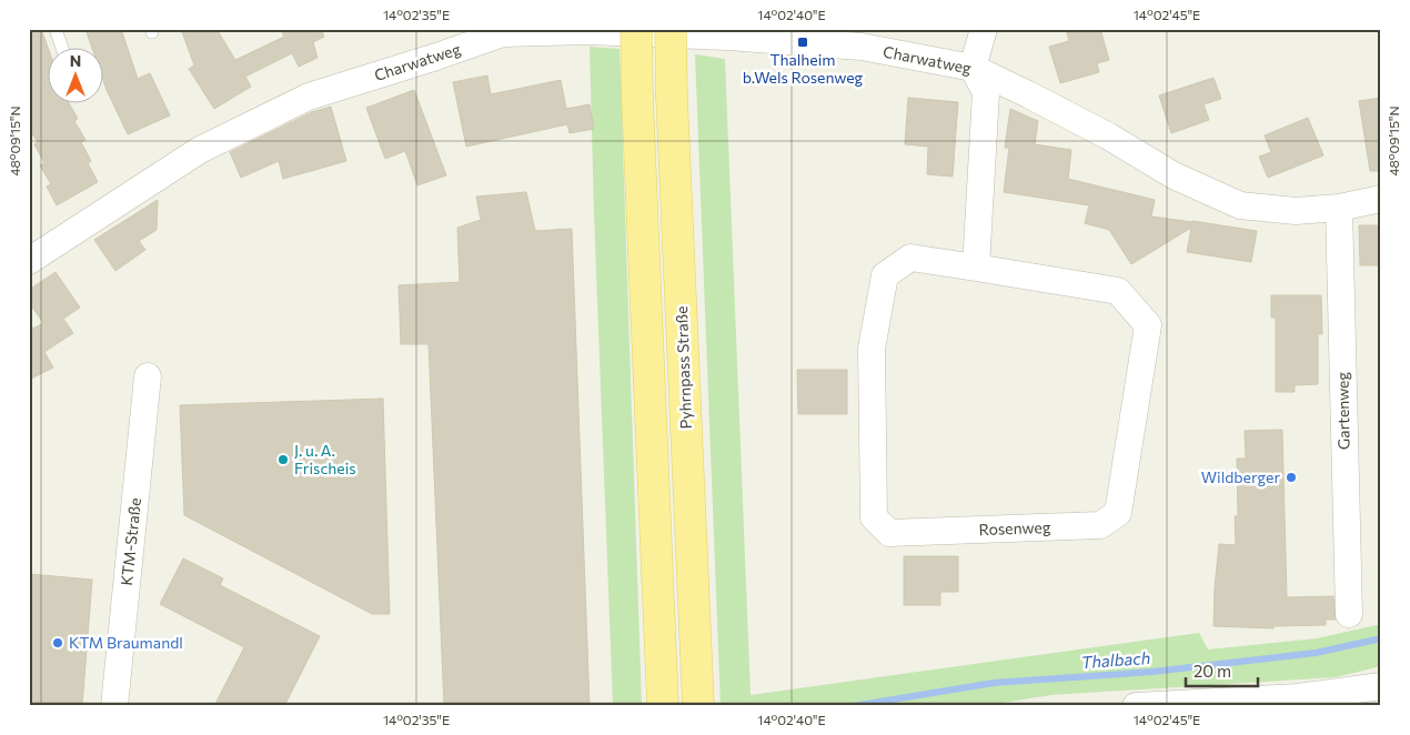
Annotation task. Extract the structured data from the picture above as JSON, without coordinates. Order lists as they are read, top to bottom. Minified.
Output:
{"streets":{"main road":["Pyhrnpass Straße"],"street":["Charwatweg","Gartenweg","Rosenweg","KTM-Straße"]},"crossings":[["Charwatweg","Gartenweg"]],"water":["Thalbach"],"places":{"transit":["Thalheim b.Wels Rosenweg"],"other":["J. u. A. Frischeis","Wildberger","KTM Braumandl"]},"scale_bar":"20 m","north":"top","coordinates":["14°02'35\"E","14°02'40\"E","14°02'45\"E","48°09'15\"N"]}
